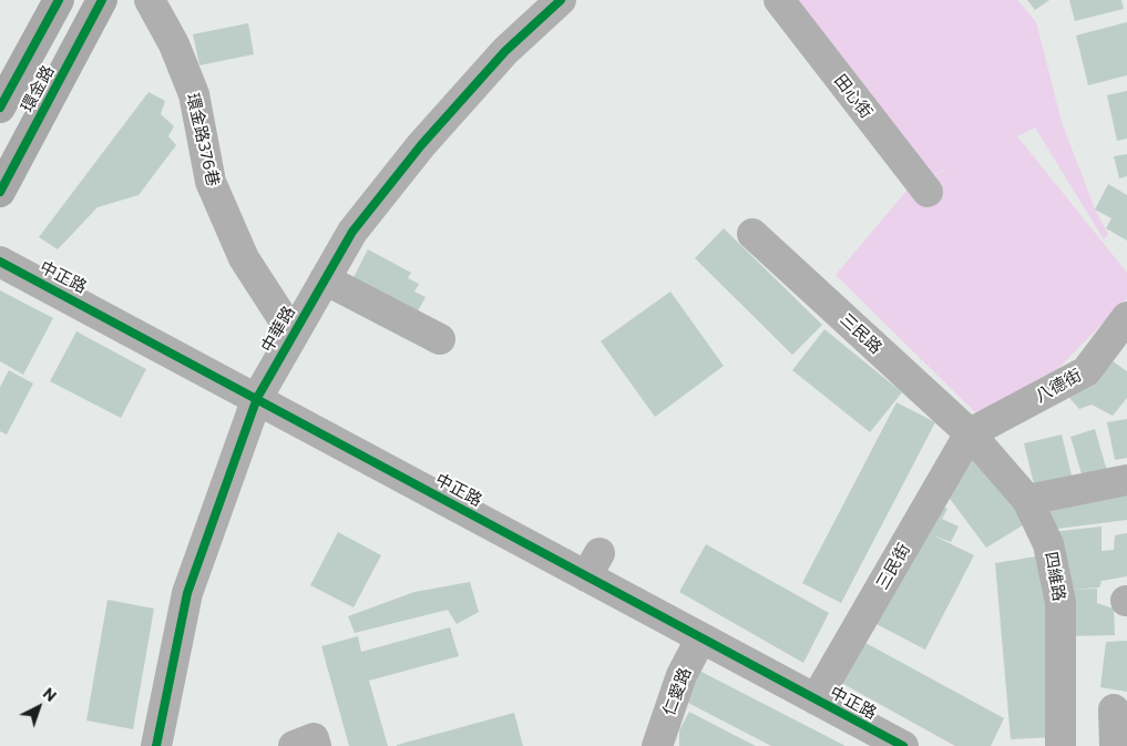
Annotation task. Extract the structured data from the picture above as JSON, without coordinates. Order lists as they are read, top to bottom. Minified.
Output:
{"streets":{"main road":["環金路"],"street":["田心街","環金路376巷","中正路","中華路","三民路","八德街","三民街","四維路","仁愛路"]},"crossings":[["環金路376巷","中華路"],["中正路","中華路"],["中正路","三民街"],["中正路","仁愛路"],["三民路","八德街"],["三民路","三民街"],["三民路","四維路"],["八德街","三民街"],["八德街","四維路"],["三民街","四維路"]],"north":"top right"}
